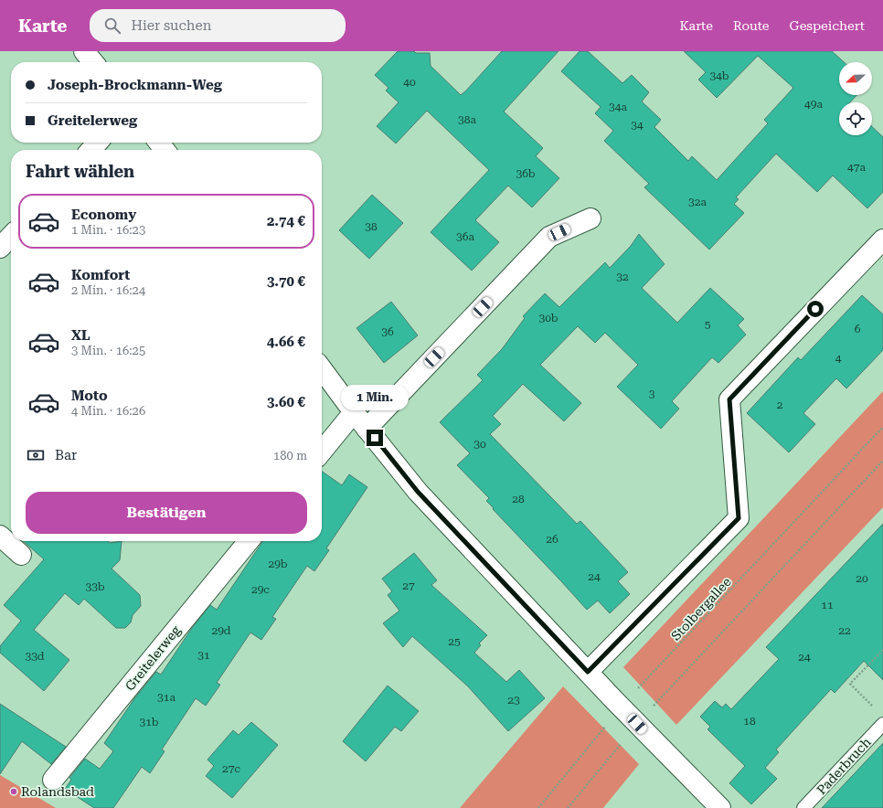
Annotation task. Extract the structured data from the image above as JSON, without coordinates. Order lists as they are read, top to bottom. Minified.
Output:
{"streets":{"street":["Greitelerweg"],"lane":["Paderbruch"],"path":["Stolbergallee"]},"places":["Rolandsbad"],"house_numbers":["34b","40","49a","34a","38a","34","47a","36b","32a","38","36a","32","30b","5","6","36","4","3","2","30","28","26","29b","24","20","27","33b","29c","11","29d","22","25","31","33d","24","31a","23","18","31b","27c"],"north":"left","page":{"header":"Karte","search":"Hier suchen","nav":["Karte","Route","Gespeichert"],"banner":["Joseph-Brockmann-Weg","Greitelerweg"],"heading":"Fahrt wählen","list":[{"name":"Economy","note":"1 Min. · 16:23","value":"2.74 €"},{"name":"Komfort","note":"2 Min. · 16:24","value":"3.70 €"},{"name":"XL","note":"3 Min. · 16:25","value":"4.66 €"},{"name":"Moto","note":"4 Min. · 16:26","value":"3.60 €"}],"bubble":"1 Min.","pay":["Bar","180 m"],"buttons":"Bestätigen"}}
